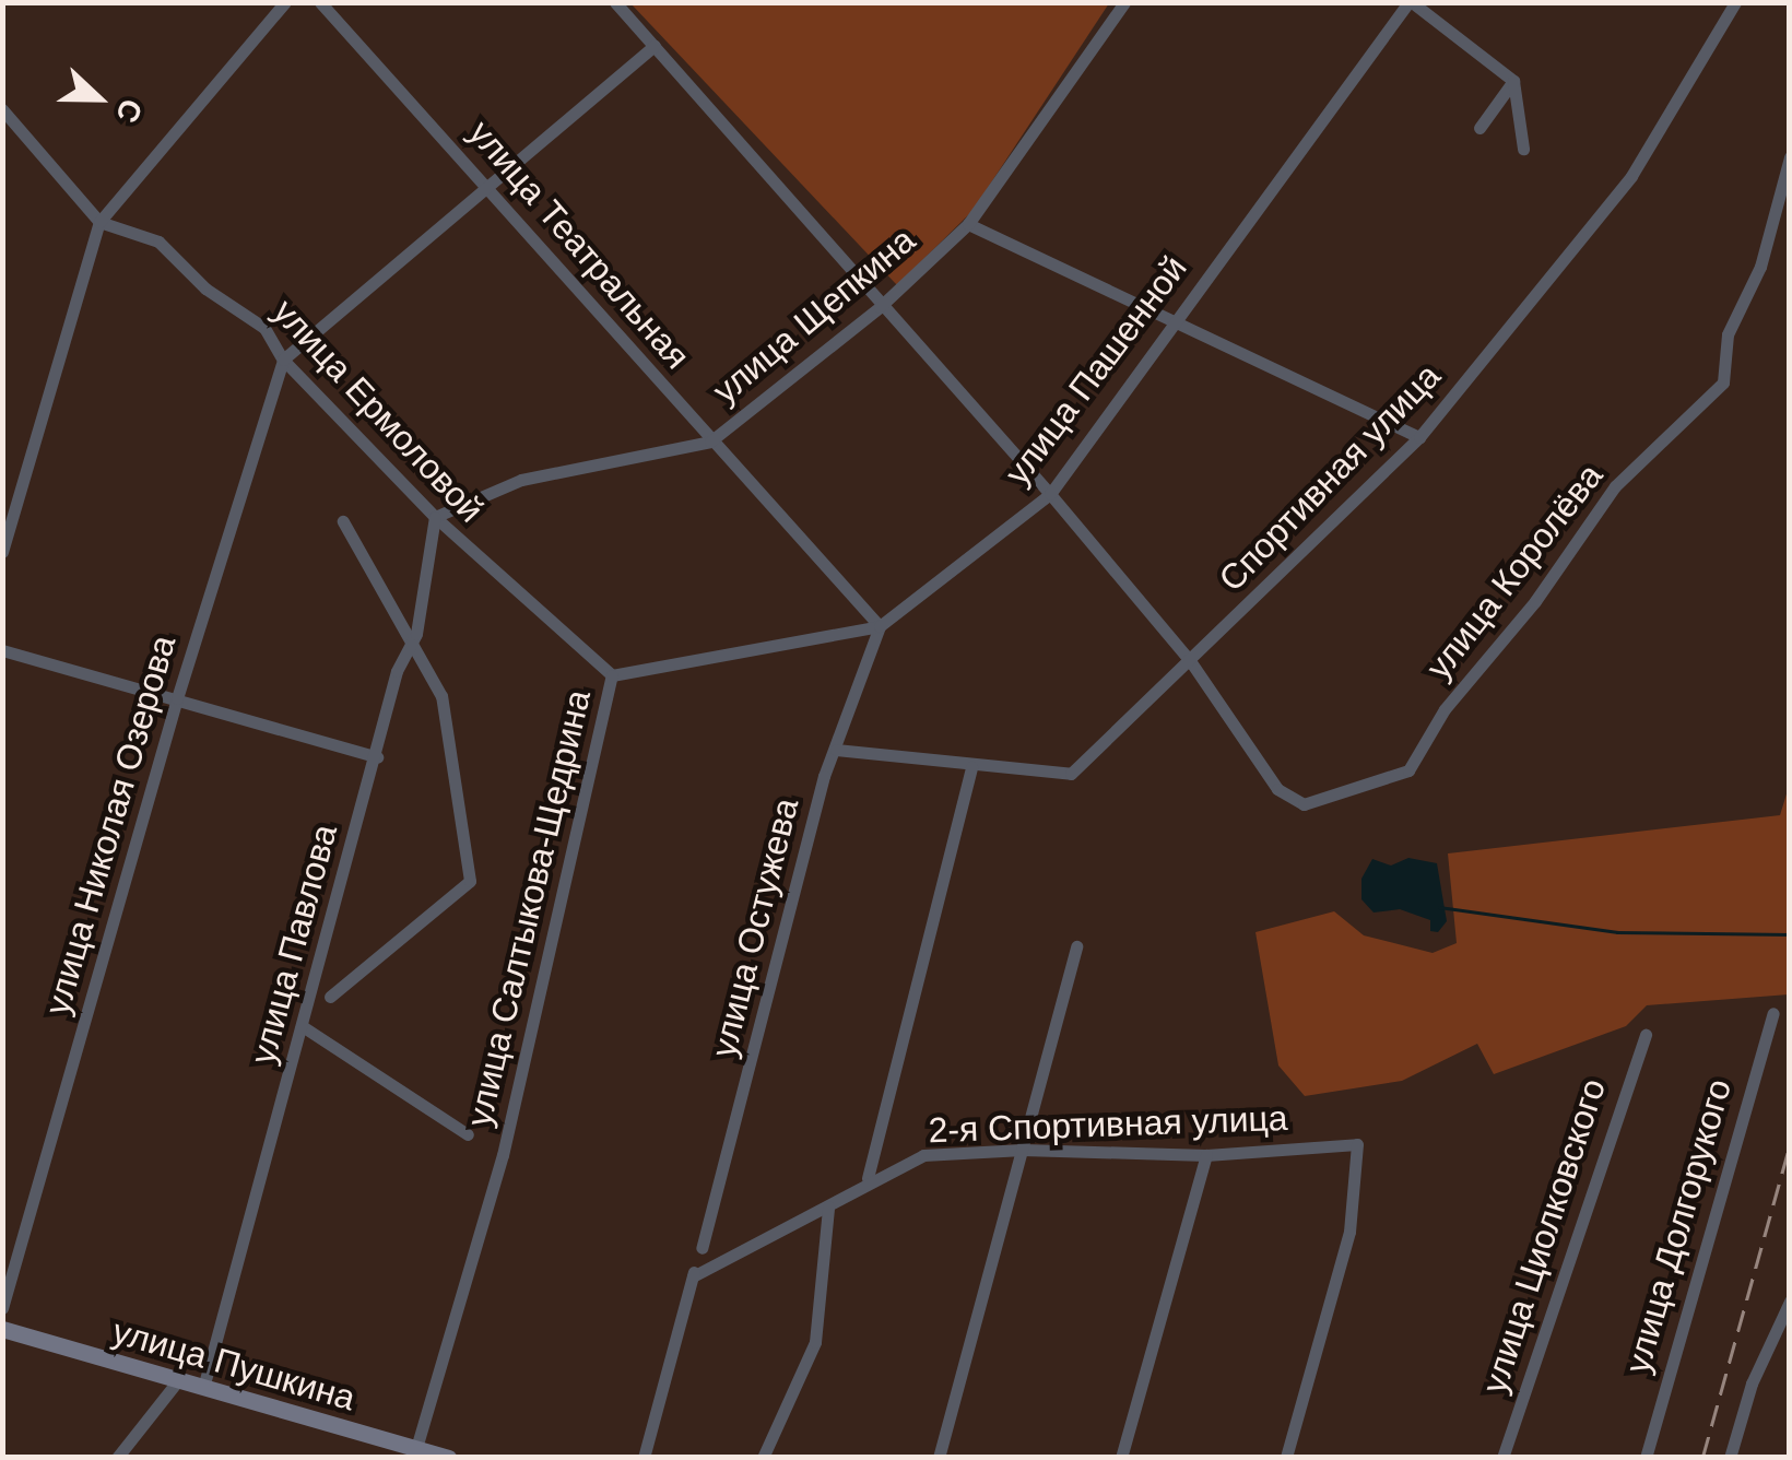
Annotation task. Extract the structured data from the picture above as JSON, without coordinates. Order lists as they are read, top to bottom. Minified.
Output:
{"streets":{"main road":["улица Пушкина"],"street":["улица Театральная","улица Щепкина","улица Пашенной","улица Ермоловой","Спортивная улица","улица Королёва","улица Николая Озерова","улица Салтыкова-Щедрина","улица Остужева","улица Павлова","2-я Спортивная улица","улица Долгорукого","улица Циолковского"]},"crossings":[["улица Театральная","улица Щепкина"],["улица Театральная","улица Пашенной"],["улица Театральная","улица Остужева"],["улица Щепкина","улица Ермоловой"],["улица Щепкина","улица Королёва"],["улица Щепкина","улица Павлова"],["улица Пашенной","улица Ермоловой"],["улица Пашенной","улица Королёва"],["улица Пашенной","улица Салтыкова-Щедрина"],["улица Пашенной","улица Остужева"],["улица Ермоловой","улица Николая Озерова"],["улица Ермоловой","улица Салтыкова-Щедрина"],["улица Ермоловой","улица Павлова"],["Спортивная улица","улица Королёва"],["Спортивная улица","улица Остужева"],["улица Салтыкова-Щедрина","улица Пушкина"],["улица Павлова","улица Пушкина"]],"north":"right"}
